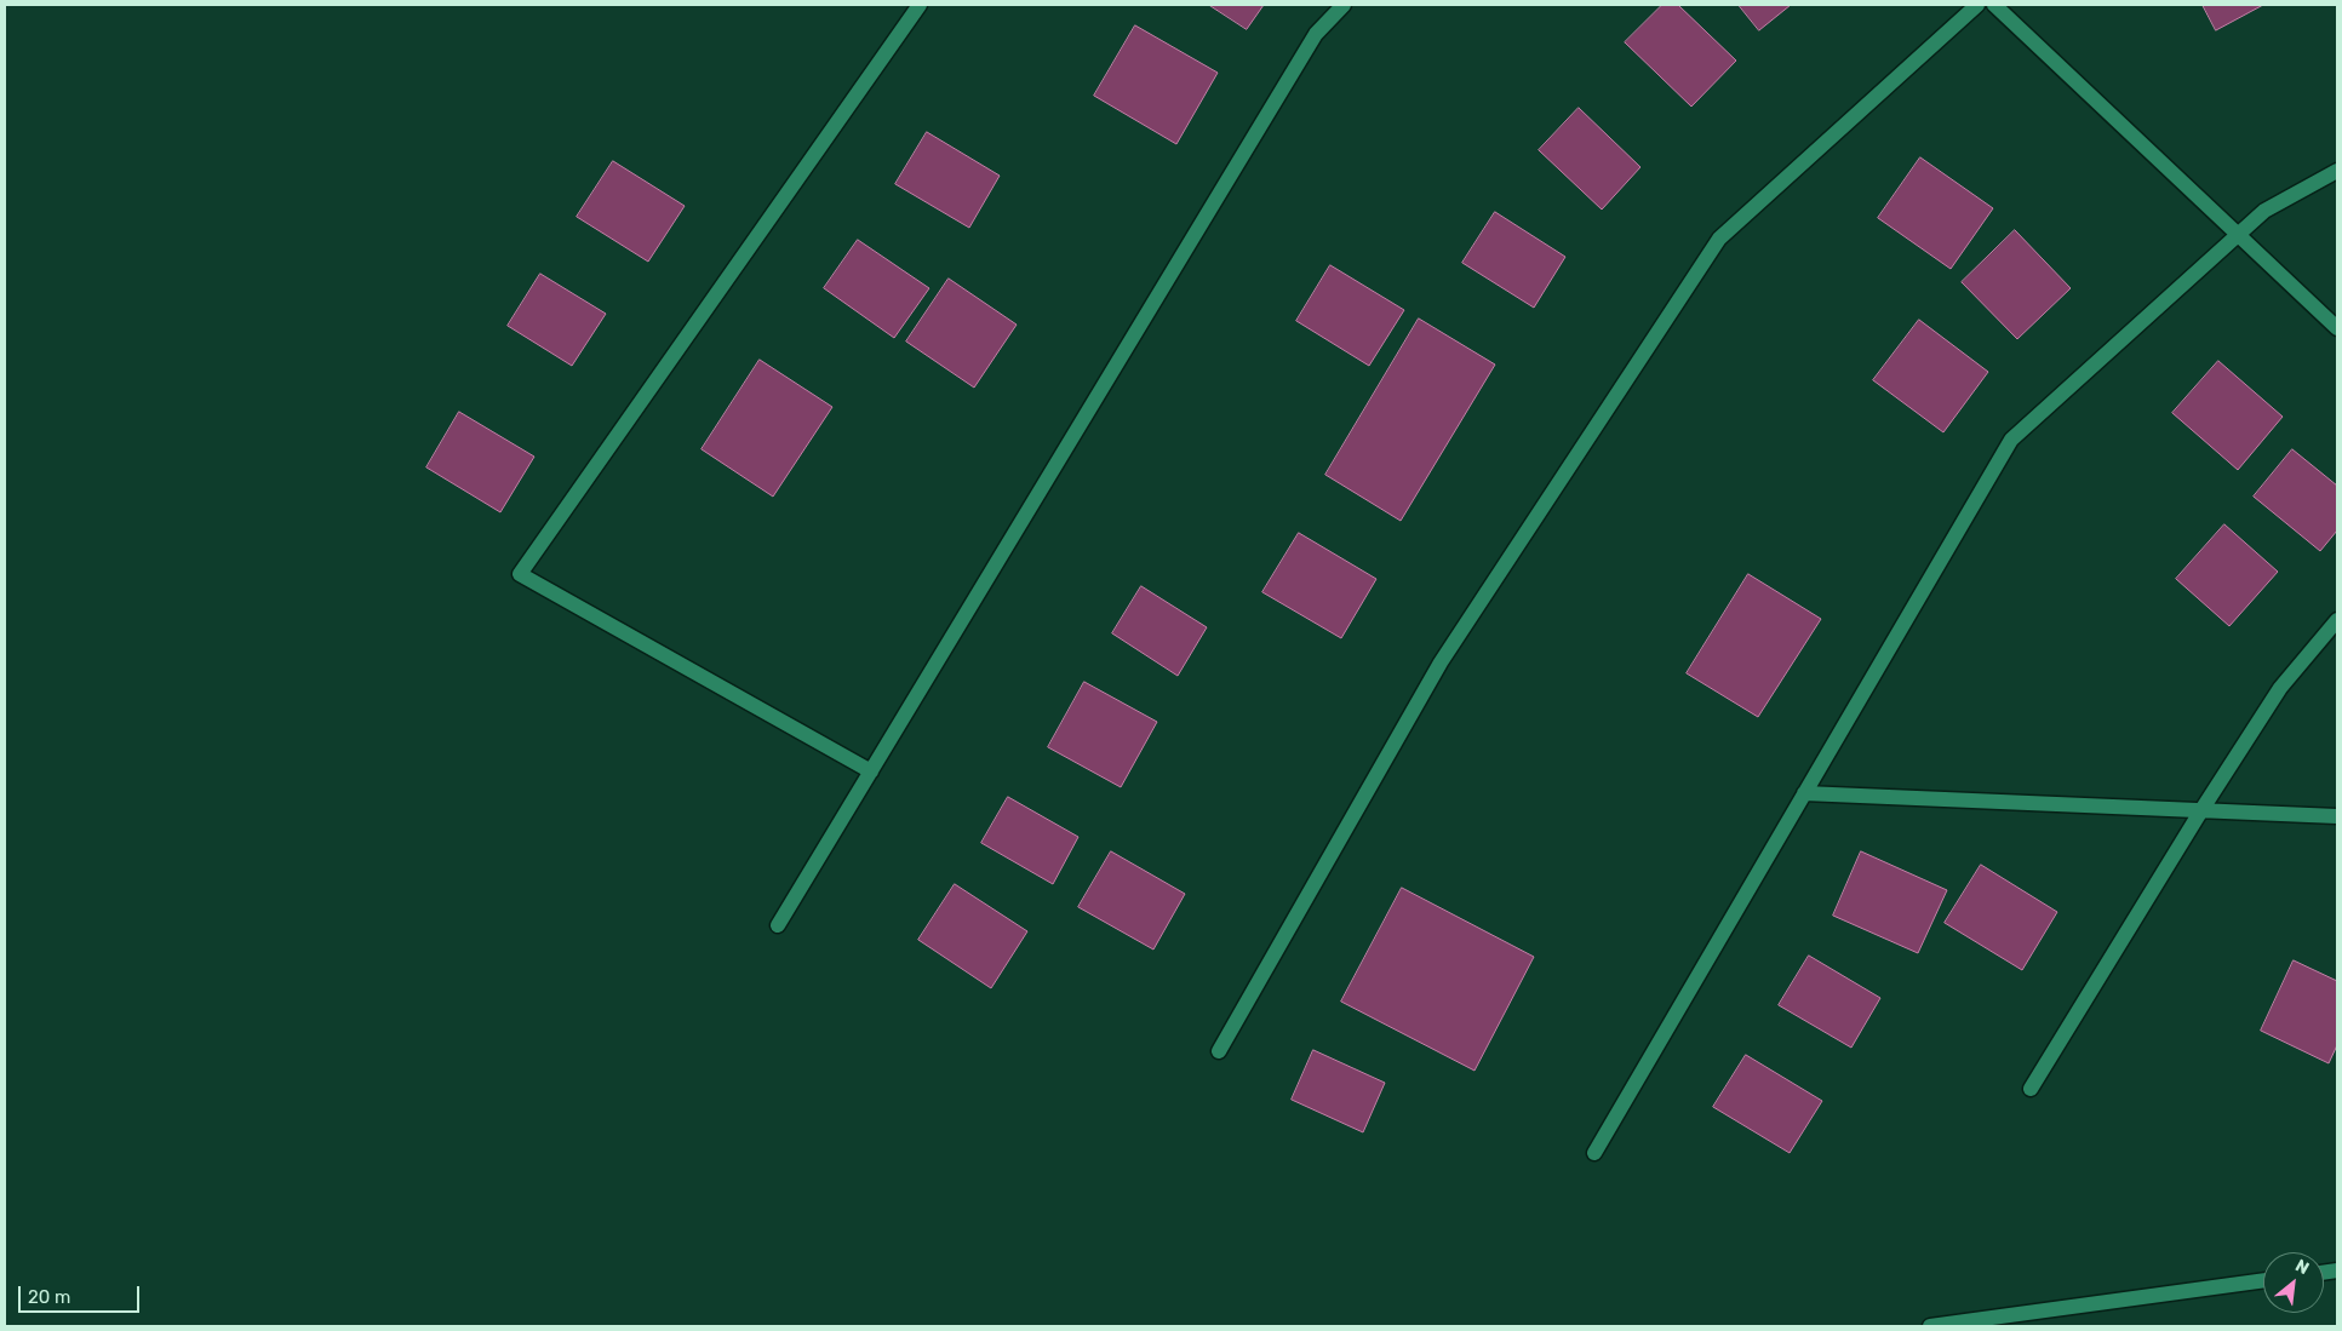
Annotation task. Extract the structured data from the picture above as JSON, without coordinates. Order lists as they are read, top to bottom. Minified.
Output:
{"scale_bar":"20 m","north":"top right"}
